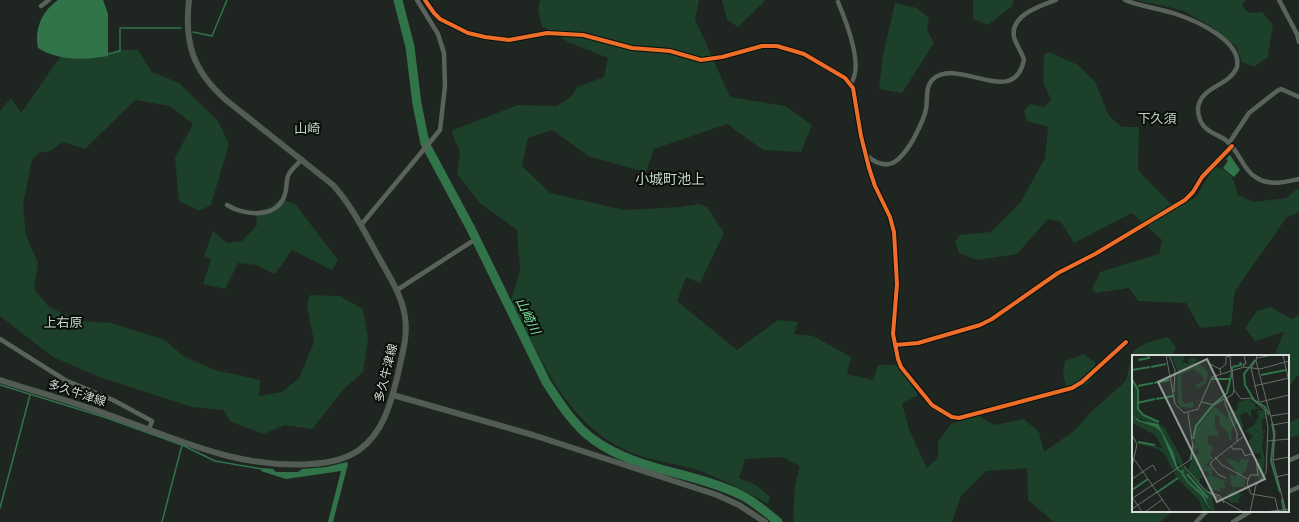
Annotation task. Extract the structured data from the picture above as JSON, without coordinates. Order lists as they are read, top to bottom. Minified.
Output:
{"streets":{"main road":["多久牛津線"]},"districts":["下久須","山崎","小城町池上","上右原"],"water":["山崎川"]}
